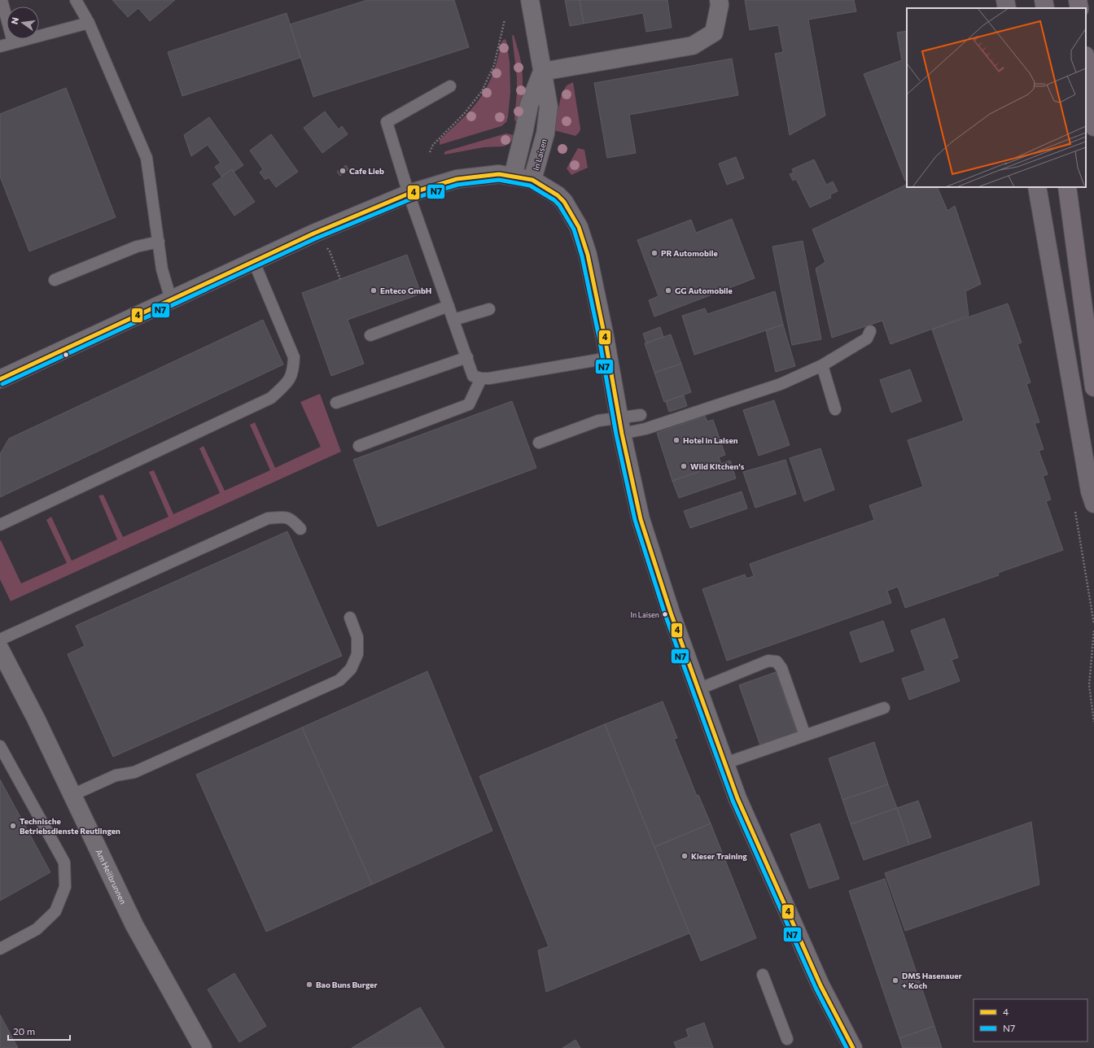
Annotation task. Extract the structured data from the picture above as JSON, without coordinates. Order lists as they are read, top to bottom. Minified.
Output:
{"streets":{"street":["In Laisen","Am Heilbrunnen"]},"places":["Cafe Lieb","PR Automobile","Enteco GmbH","GG Automobile","Hotel in Laisen","Wild Kitchen's","In Laisen","Technische Betriebsdienste Reutlingen","Kieser Training","DMS Hasenauer + Koch","Bao Buns Burger"],"lines":["transit line 4","transit line N7"],"legend":["4","N7"],"scale_bar":"20 m","north":"left"}
